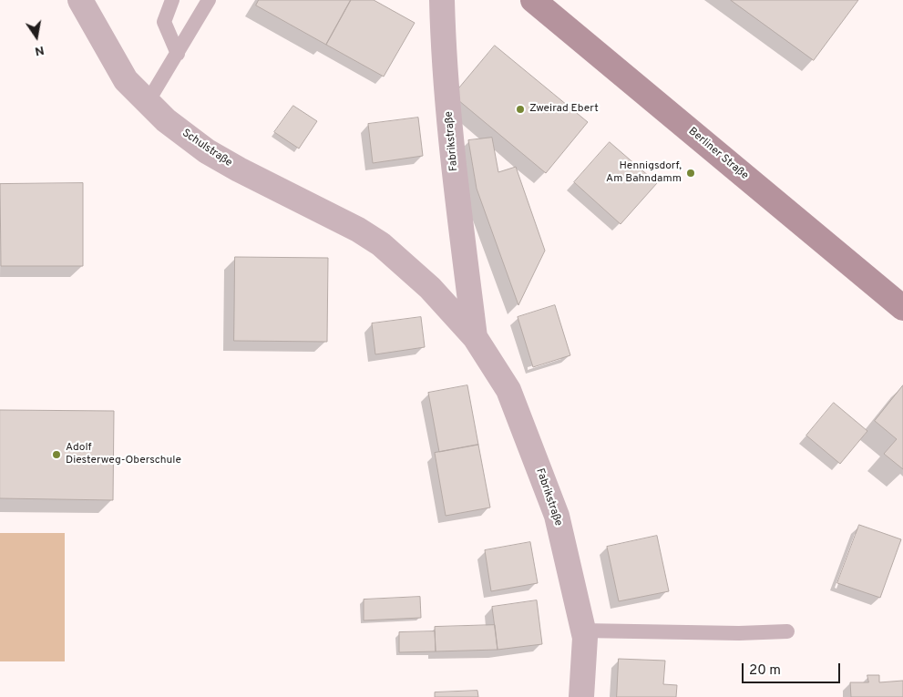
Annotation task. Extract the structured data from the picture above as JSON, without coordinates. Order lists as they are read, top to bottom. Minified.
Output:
{"streets":{"main road":["Berliner Straße"],"street":["Fabrikstraße","Schulstraße"]},"crossings":[["Fabrikstraße","Schulstraße"]],"places":["Zweirad Ebert","Hennigsdorf, Am Bahndamm","Adolf Diesterweg-Oberschule"],"scale_bar":"20 m","north":"bottom"}
